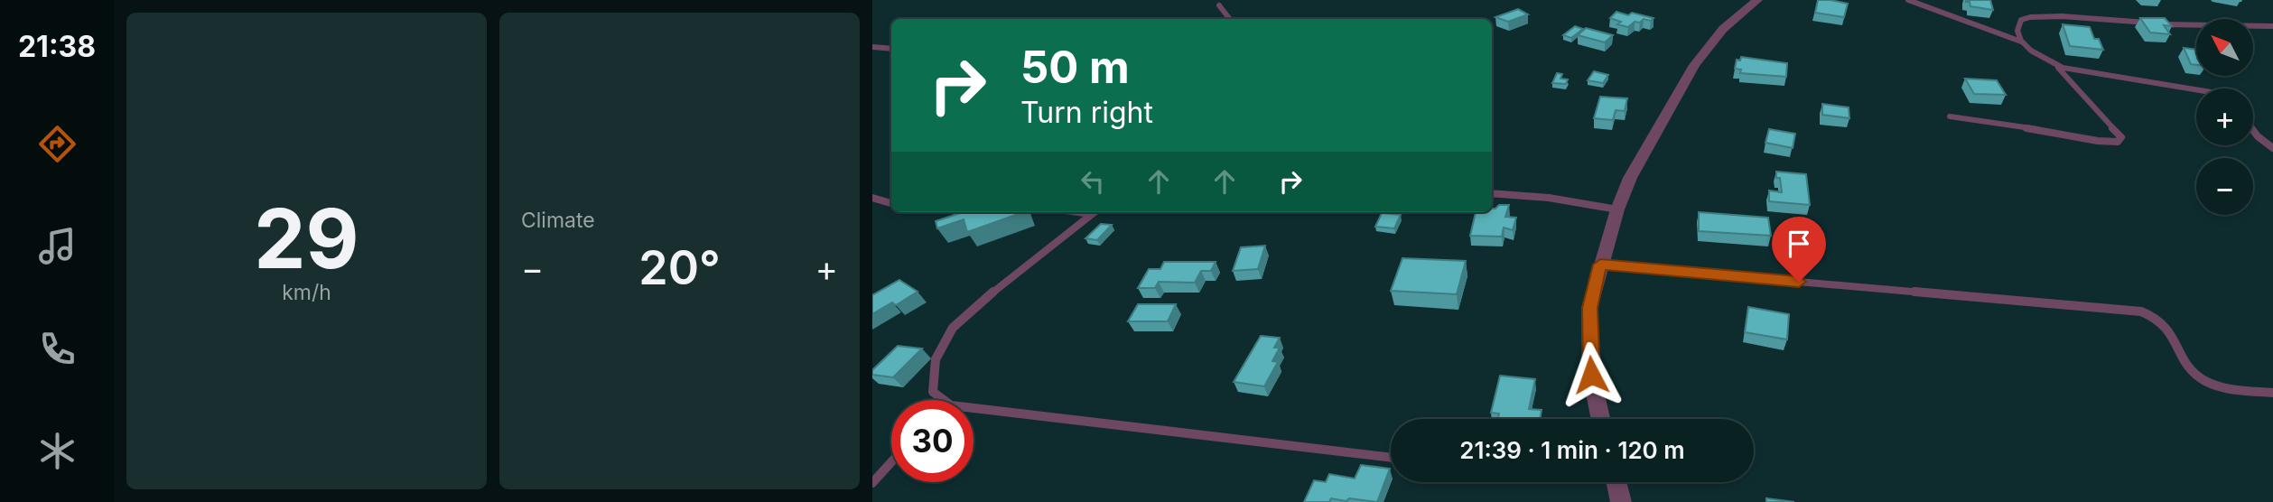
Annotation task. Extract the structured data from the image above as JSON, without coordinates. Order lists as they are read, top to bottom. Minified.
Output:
{"north":"top left","page":{"tabs":"21:38","tile":[["29","km/h"],"Climate"],"map_buttons":["+","−"],"turn":["50 m","Turn right"],"heat":["−","20°","+"],"limit":"30","trip":"21:39 · 1 min · 120 m"}}
